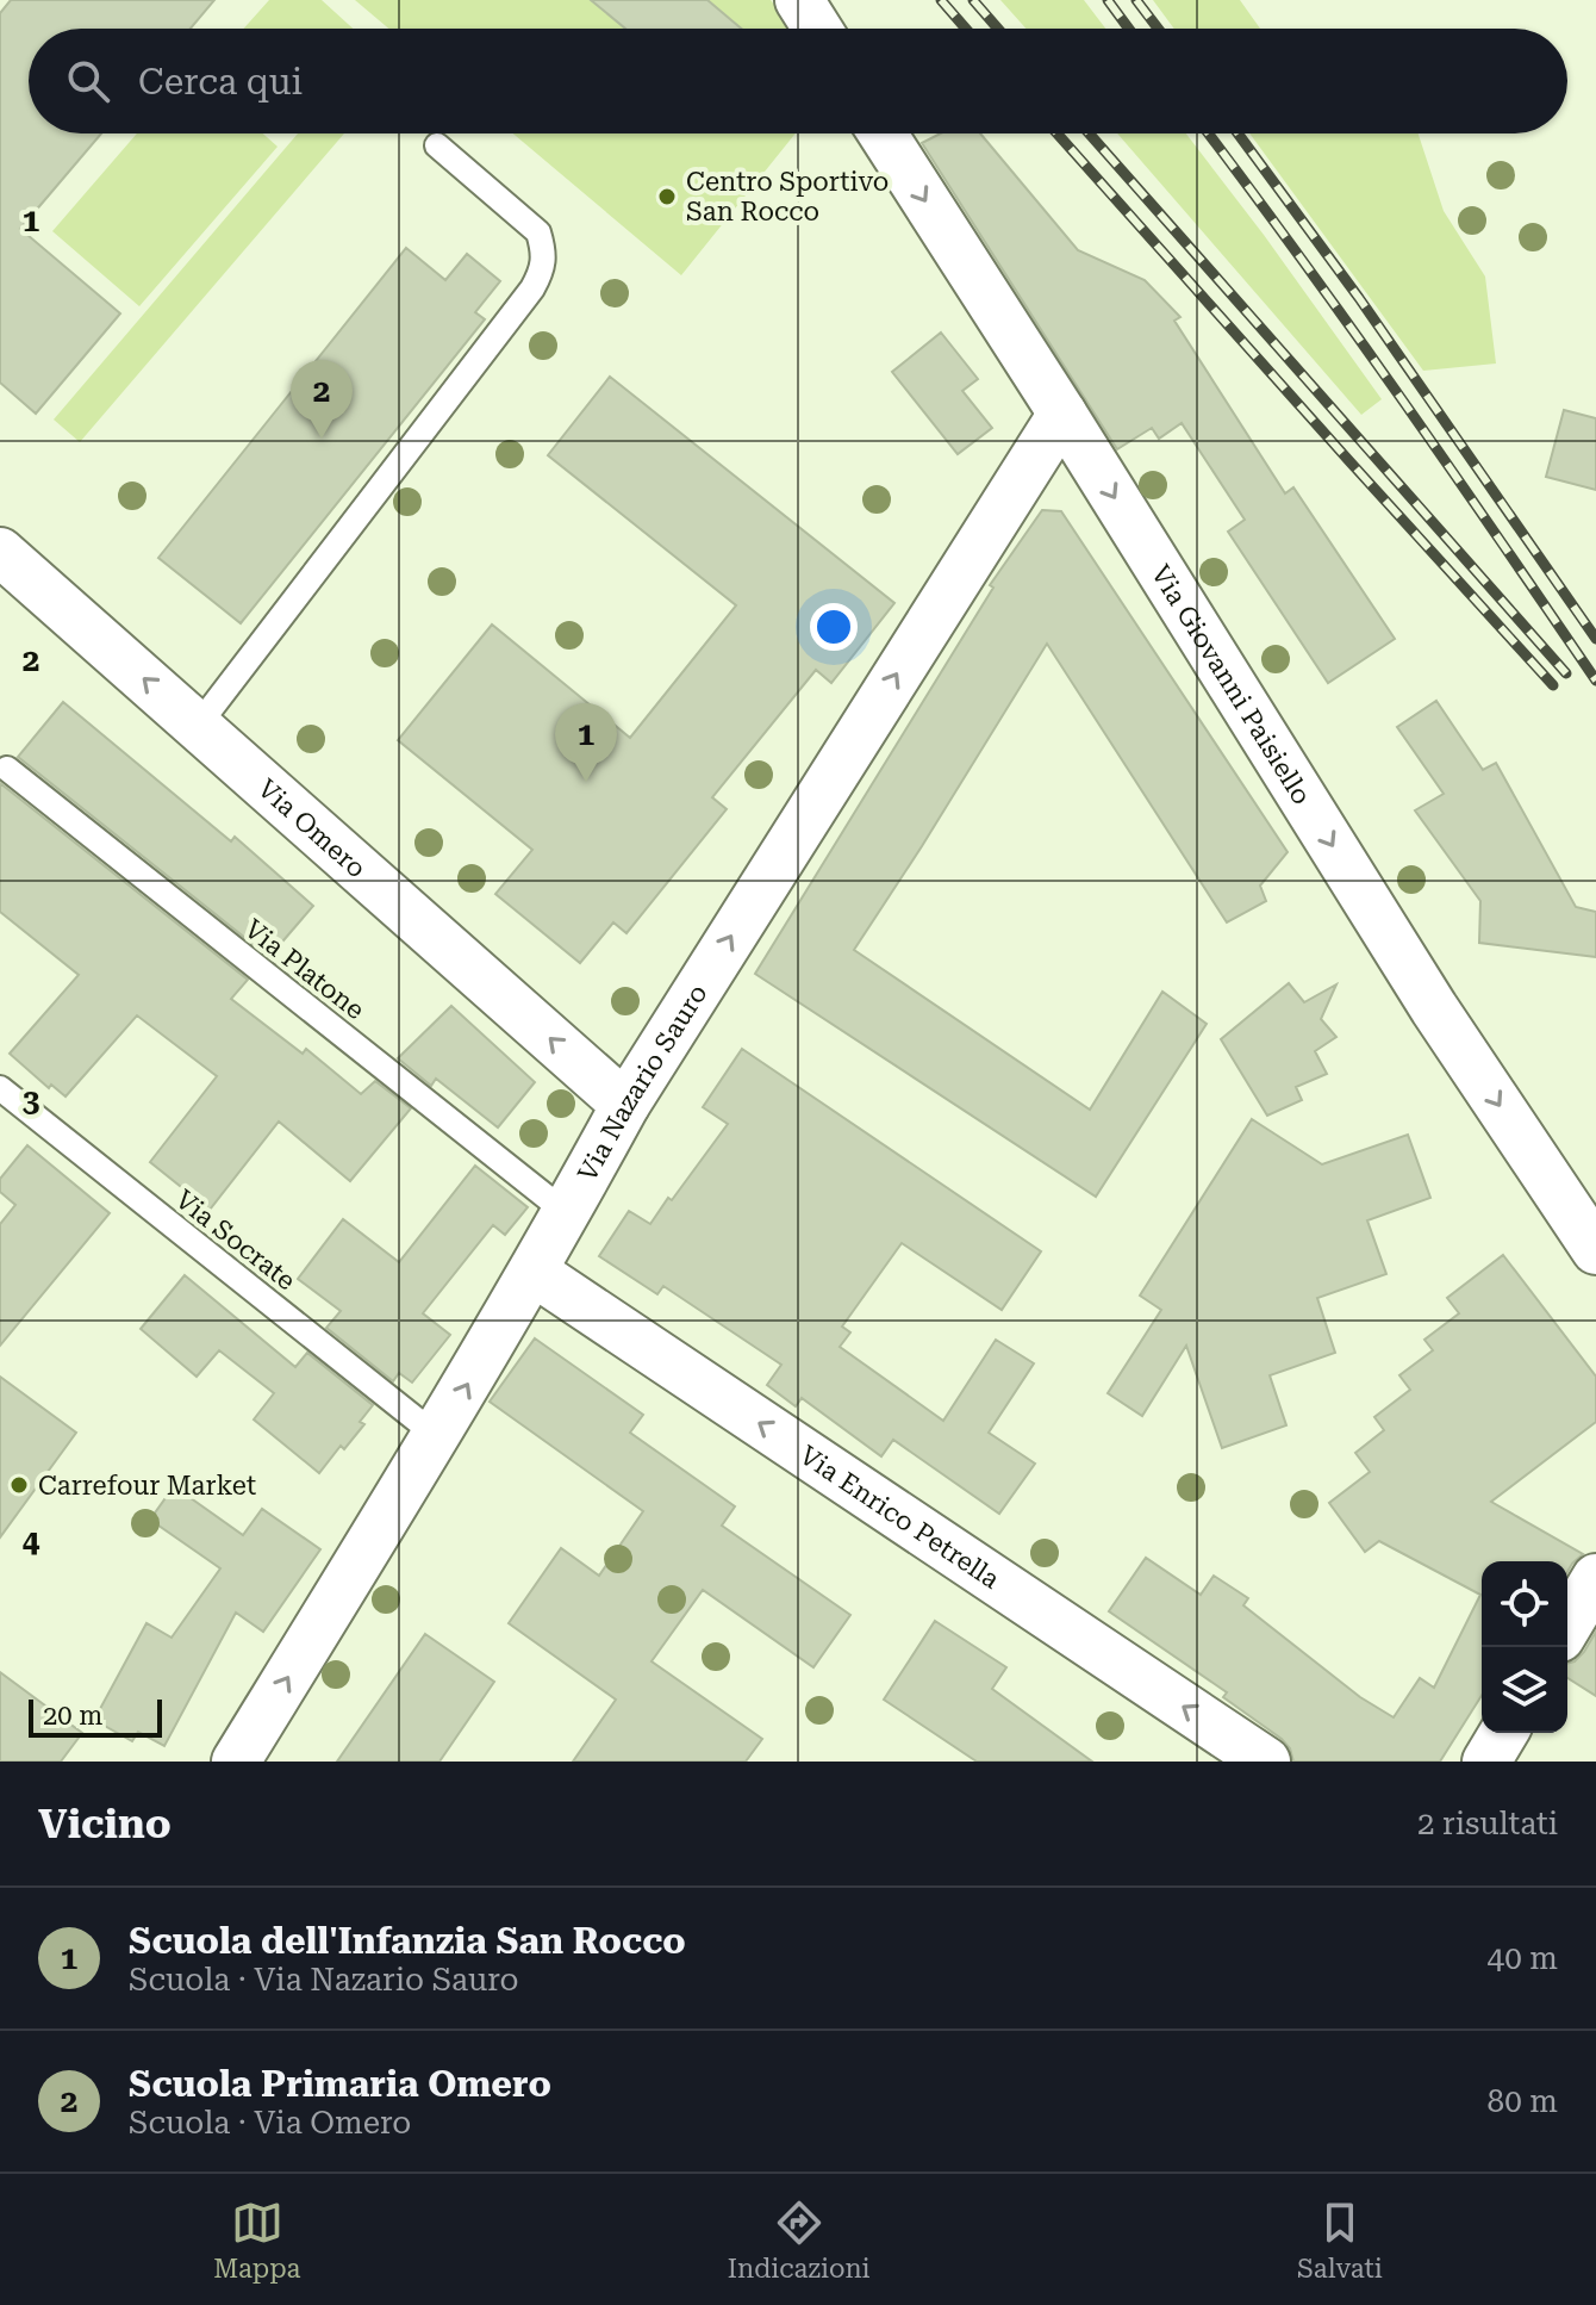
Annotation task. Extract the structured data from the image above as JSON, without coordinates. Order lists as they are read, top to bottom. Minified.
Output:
{"streets":{"street":["Via Giovanni Paisiello","Via Omero","Via Nazario Sauro","Via Enrico Petrella"],"lane":["Via Platone","Via Socrate"]},"crossings":[["Via Giovanni Paisiello","Via Nazario Sauro"],["Via Omero","Via Nazario Sauro"],["Via Platone","Via Nazario Sauro"],["Via Nazario Sauro","Via Socrate"],["Via Nazario Sauro","Via Enrico Petrella"]],"one_way":["Via Giovanni Paisiello","Via Omero","Via Nazario Sauro","Via Enrico Petrella"],"places":["Centro Sportivo San Rocco","Carrefour Market"],"scale_bar":"20 m","page":{"search":"Cerca qui","pins":["2","1"],"scale":"20 m","heading":["Vicino","2 risultati"],"list":[{"mark":"1","name":"Scuola dell'Infanzia San Rocco","note":"Scuola · Via Nazario Sauro","value":"40 m"},{"mark":"2","name":"Scuola Primaria Omero","note":"Scuola · Via Omero","value":"80 m"}],"nav":["Mappa","Indicazioni","Salvati"]},"grid":{"rows":["1","2","3","4"]}}
